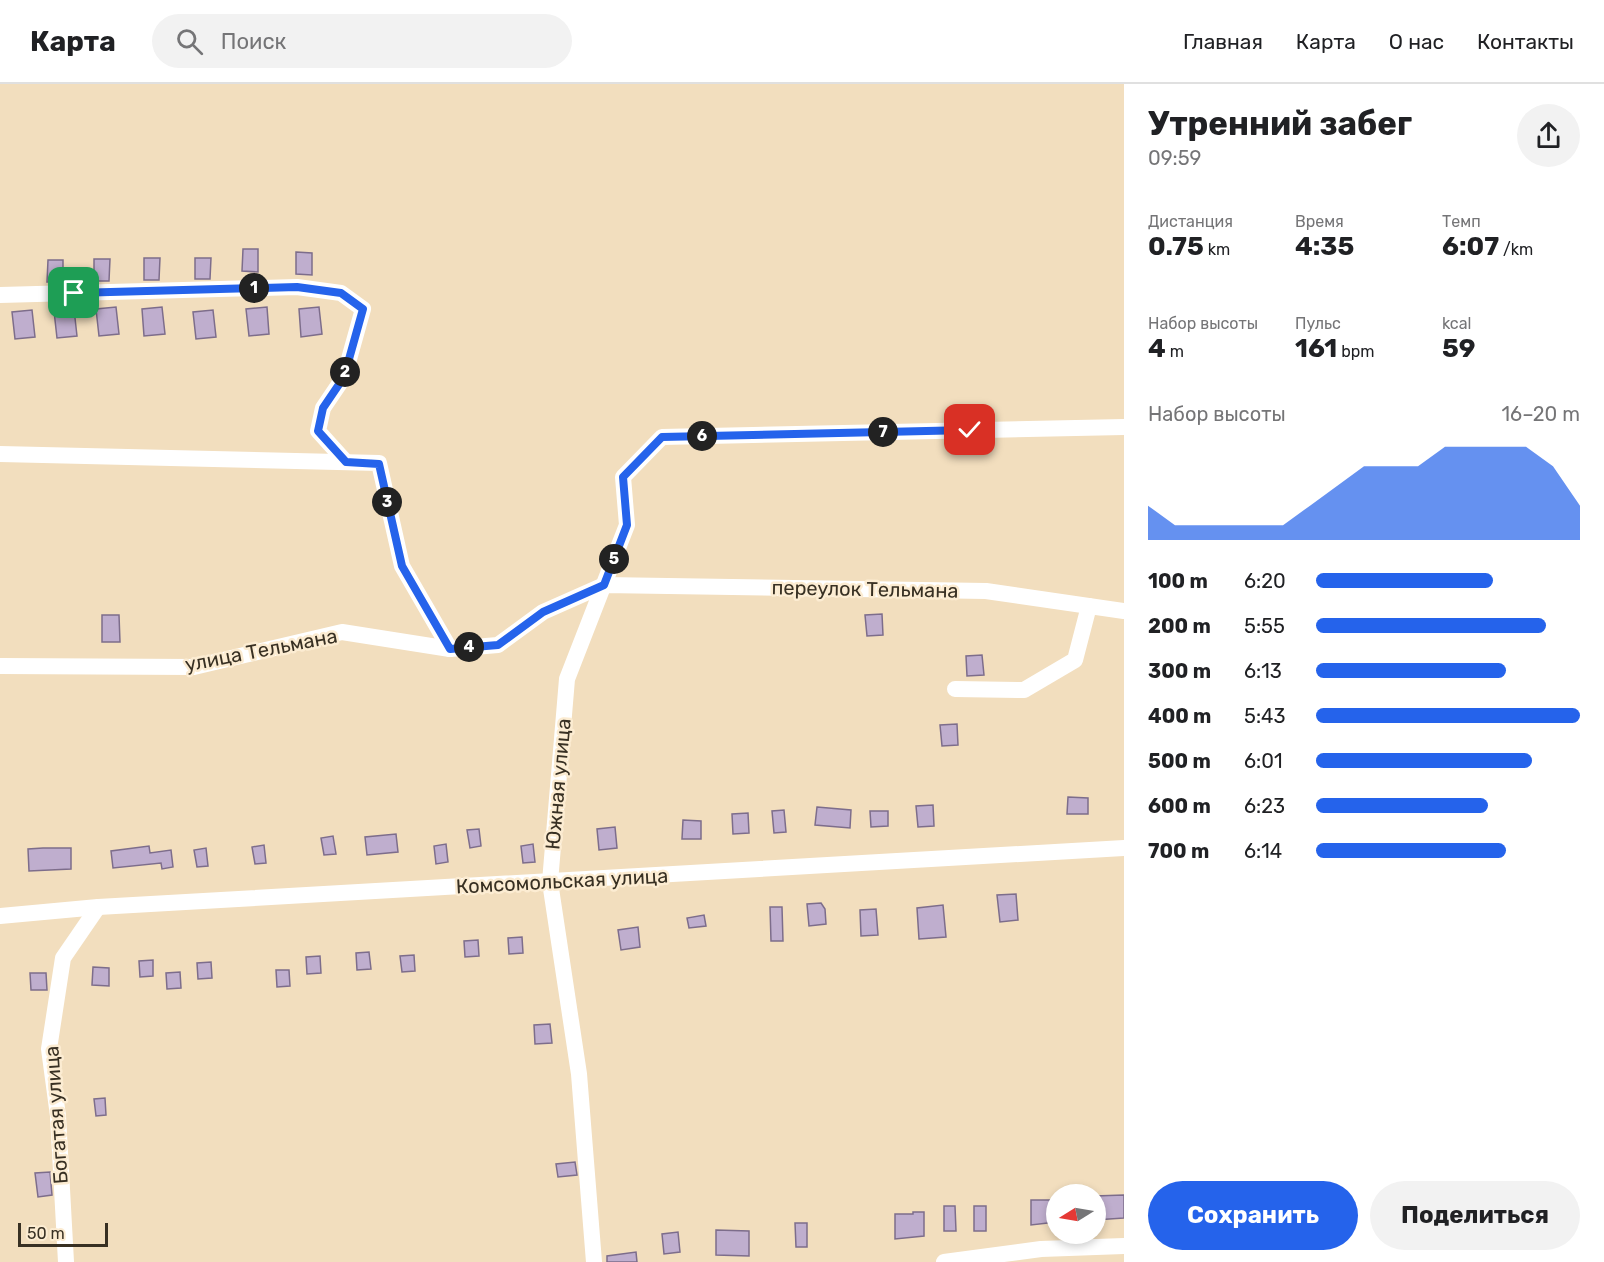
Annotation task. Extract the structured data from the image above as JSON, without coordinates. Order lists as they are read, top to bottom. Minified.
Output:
{"streets":{"street":["переулок Тельмана","улица Тельмана","Южная улица","Комсомольская улица","Богатая улица"]},"crossings":[["переулок Тельмана","улица Тельмана"],["переулок Тельмана","Южная улица"],["улица Тельмана","Южная улица"],["Южная улица","Комсомольская улица"],["Комсомольская улица","Богатая улица"]],"scale_bar":"50 m","north":"left","page":{"header":"Карта","search":"Поиск","nav":["Главная","Карта","О нас","Контакты"],"heading":["Утренний забег","09:59"],"stats":[["Дистанция","0.75 km"],["Время","4:35"],["Темп","6:07 /km"],["Набор высоты","4 m"],["Пульс","161 bpm"],["kcal","59"]],"pins":["1","2","7","6","3","5","4"],"chart":["Набор высоты","16–20 m"],"list":[{"name":"100 m","note":"6:20"},{"name":"200 m","note":"5:55"},{"name":"300 m","note":"6:13"},{"name":"400 m","note":"5:43"},{"name":"500 m","note":"6:01"},{"name":"600 m","note":"6:23"},{"name":"700 m","note":"6:14"}],"buttons":["Сохранить","Поделиться"],"scale":"50 m"}}
